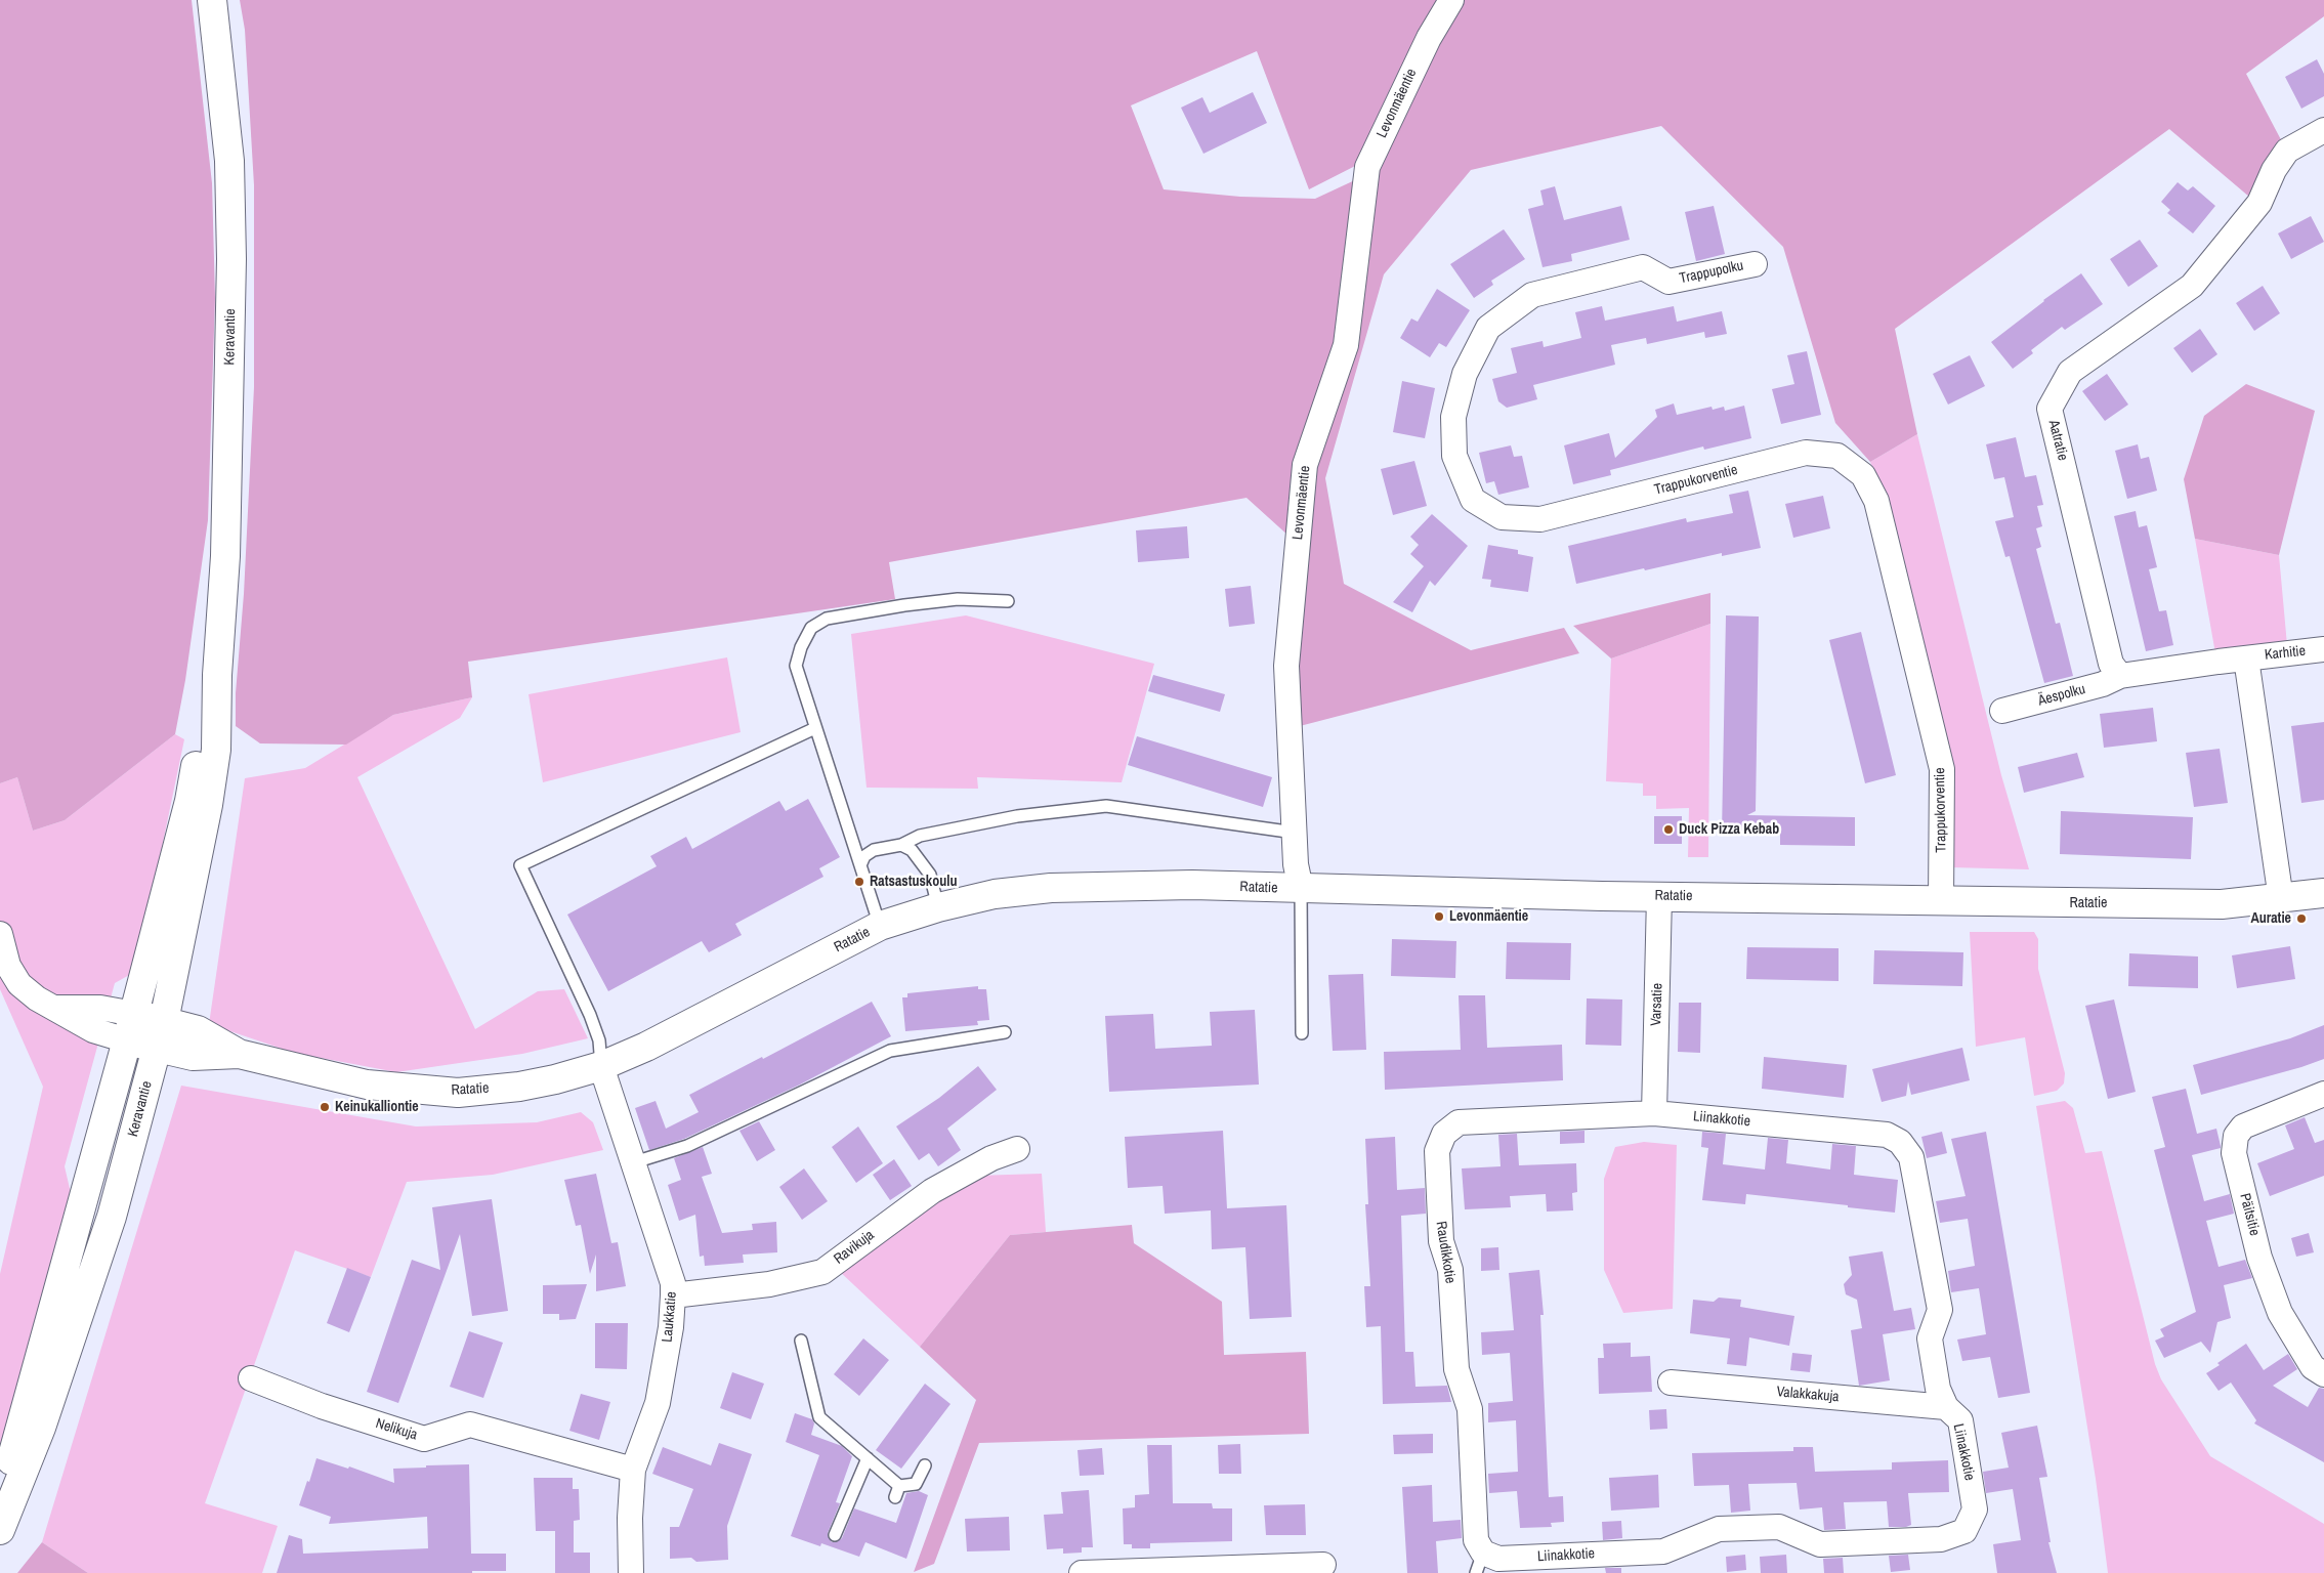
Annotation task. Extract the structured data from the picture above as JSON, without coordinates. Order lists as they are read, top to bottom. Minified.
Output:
{"streets":{"main road":["Keravantie","Ratatie"],"street":["Levonmäentie","Trappupolku","Aatratie","Trappukorventie","Karhitie","Äespolku","Varsatie","Liinakkotie","Päitsitie","Ravikuja","Raudikkotie","Laukkatie","Valakkakuja","Nelikuja"]},"crossings":[["Levonmäentie","Ratatie"],["Trappupolku","Trappukorventie"],["Keravantie","Ratatie"],["Aatratie","Äespolku"],["Trappukorventie","Ratatie"],["Ratatie","Varsatie"],["Ratatie","Laukkatie"],["Varsatie","Liinakkotie"],["Varsatie","Raudikkotie"],["Liinakkotie","Raudikkotie"],["Liinakkotie","Valakkakuja"],["Ravikuja","Laukkatie"],["Laukkatie","Nelikuja"]],"places":["Duck Pizza Kebab","Ratsastuskoulu","Levonmäentie","Auratie","Keinukalliontie"]}
